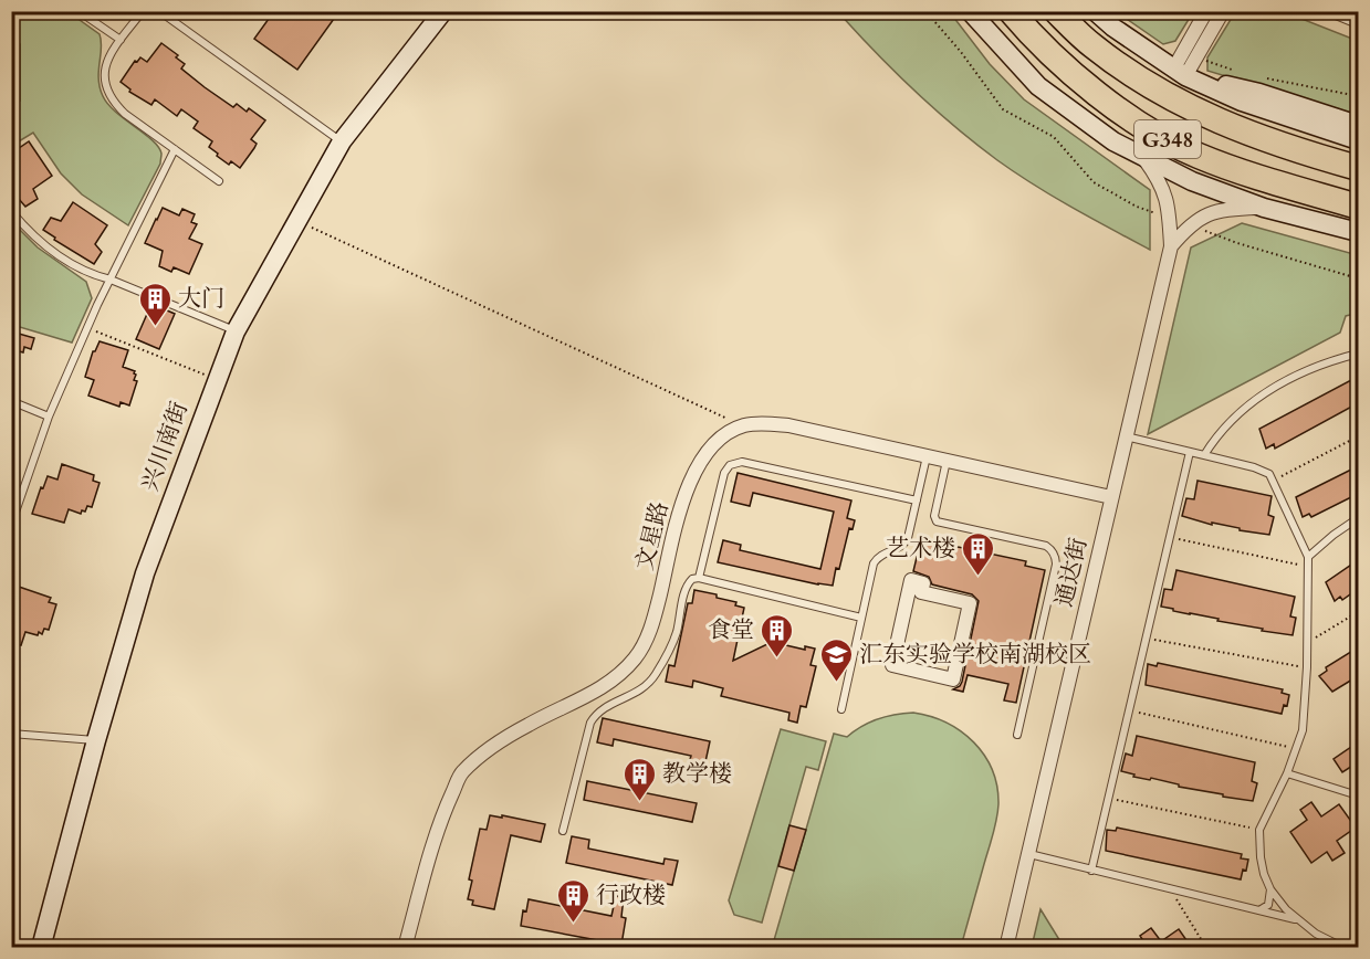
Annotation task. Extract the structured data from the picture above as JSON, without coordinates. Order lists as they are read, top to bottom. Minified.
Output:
{"streets":{"highway":["G348"],"street":["兴川南街","文星路","通达街"]},"crossings":[["文星路","通达街"]],"places":{"building":["大门","艺术楼","食堂","教学楼","行政楼"],"school or university":["汇东实验学校南湖校区"]}}
